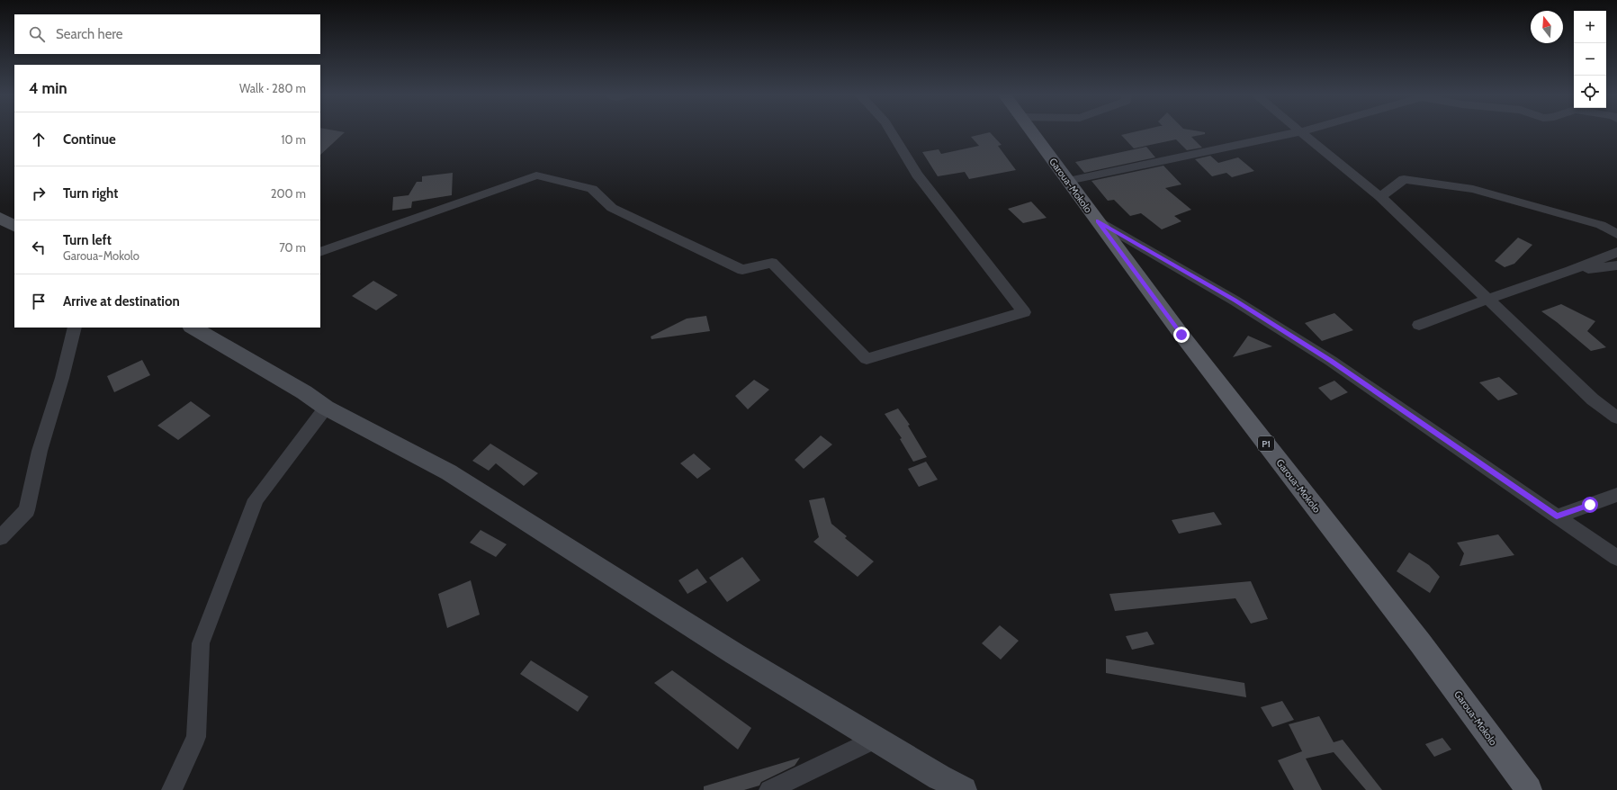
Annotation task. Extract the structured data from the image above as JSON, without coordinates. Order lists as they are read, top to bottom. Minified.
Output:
{"streets":{"main road":["Garoua-Mokolo","P1"]},"north":"top","page":{"map_buttons":["+","−"],"search":"Search here","heading":["4 min","Walk · 280 m"],"list":[["Continue","10 m"],["Turn right","200 m"],["Turn left","Garoua-Mokolo","70 m"],"Arrive at destination"]}}
